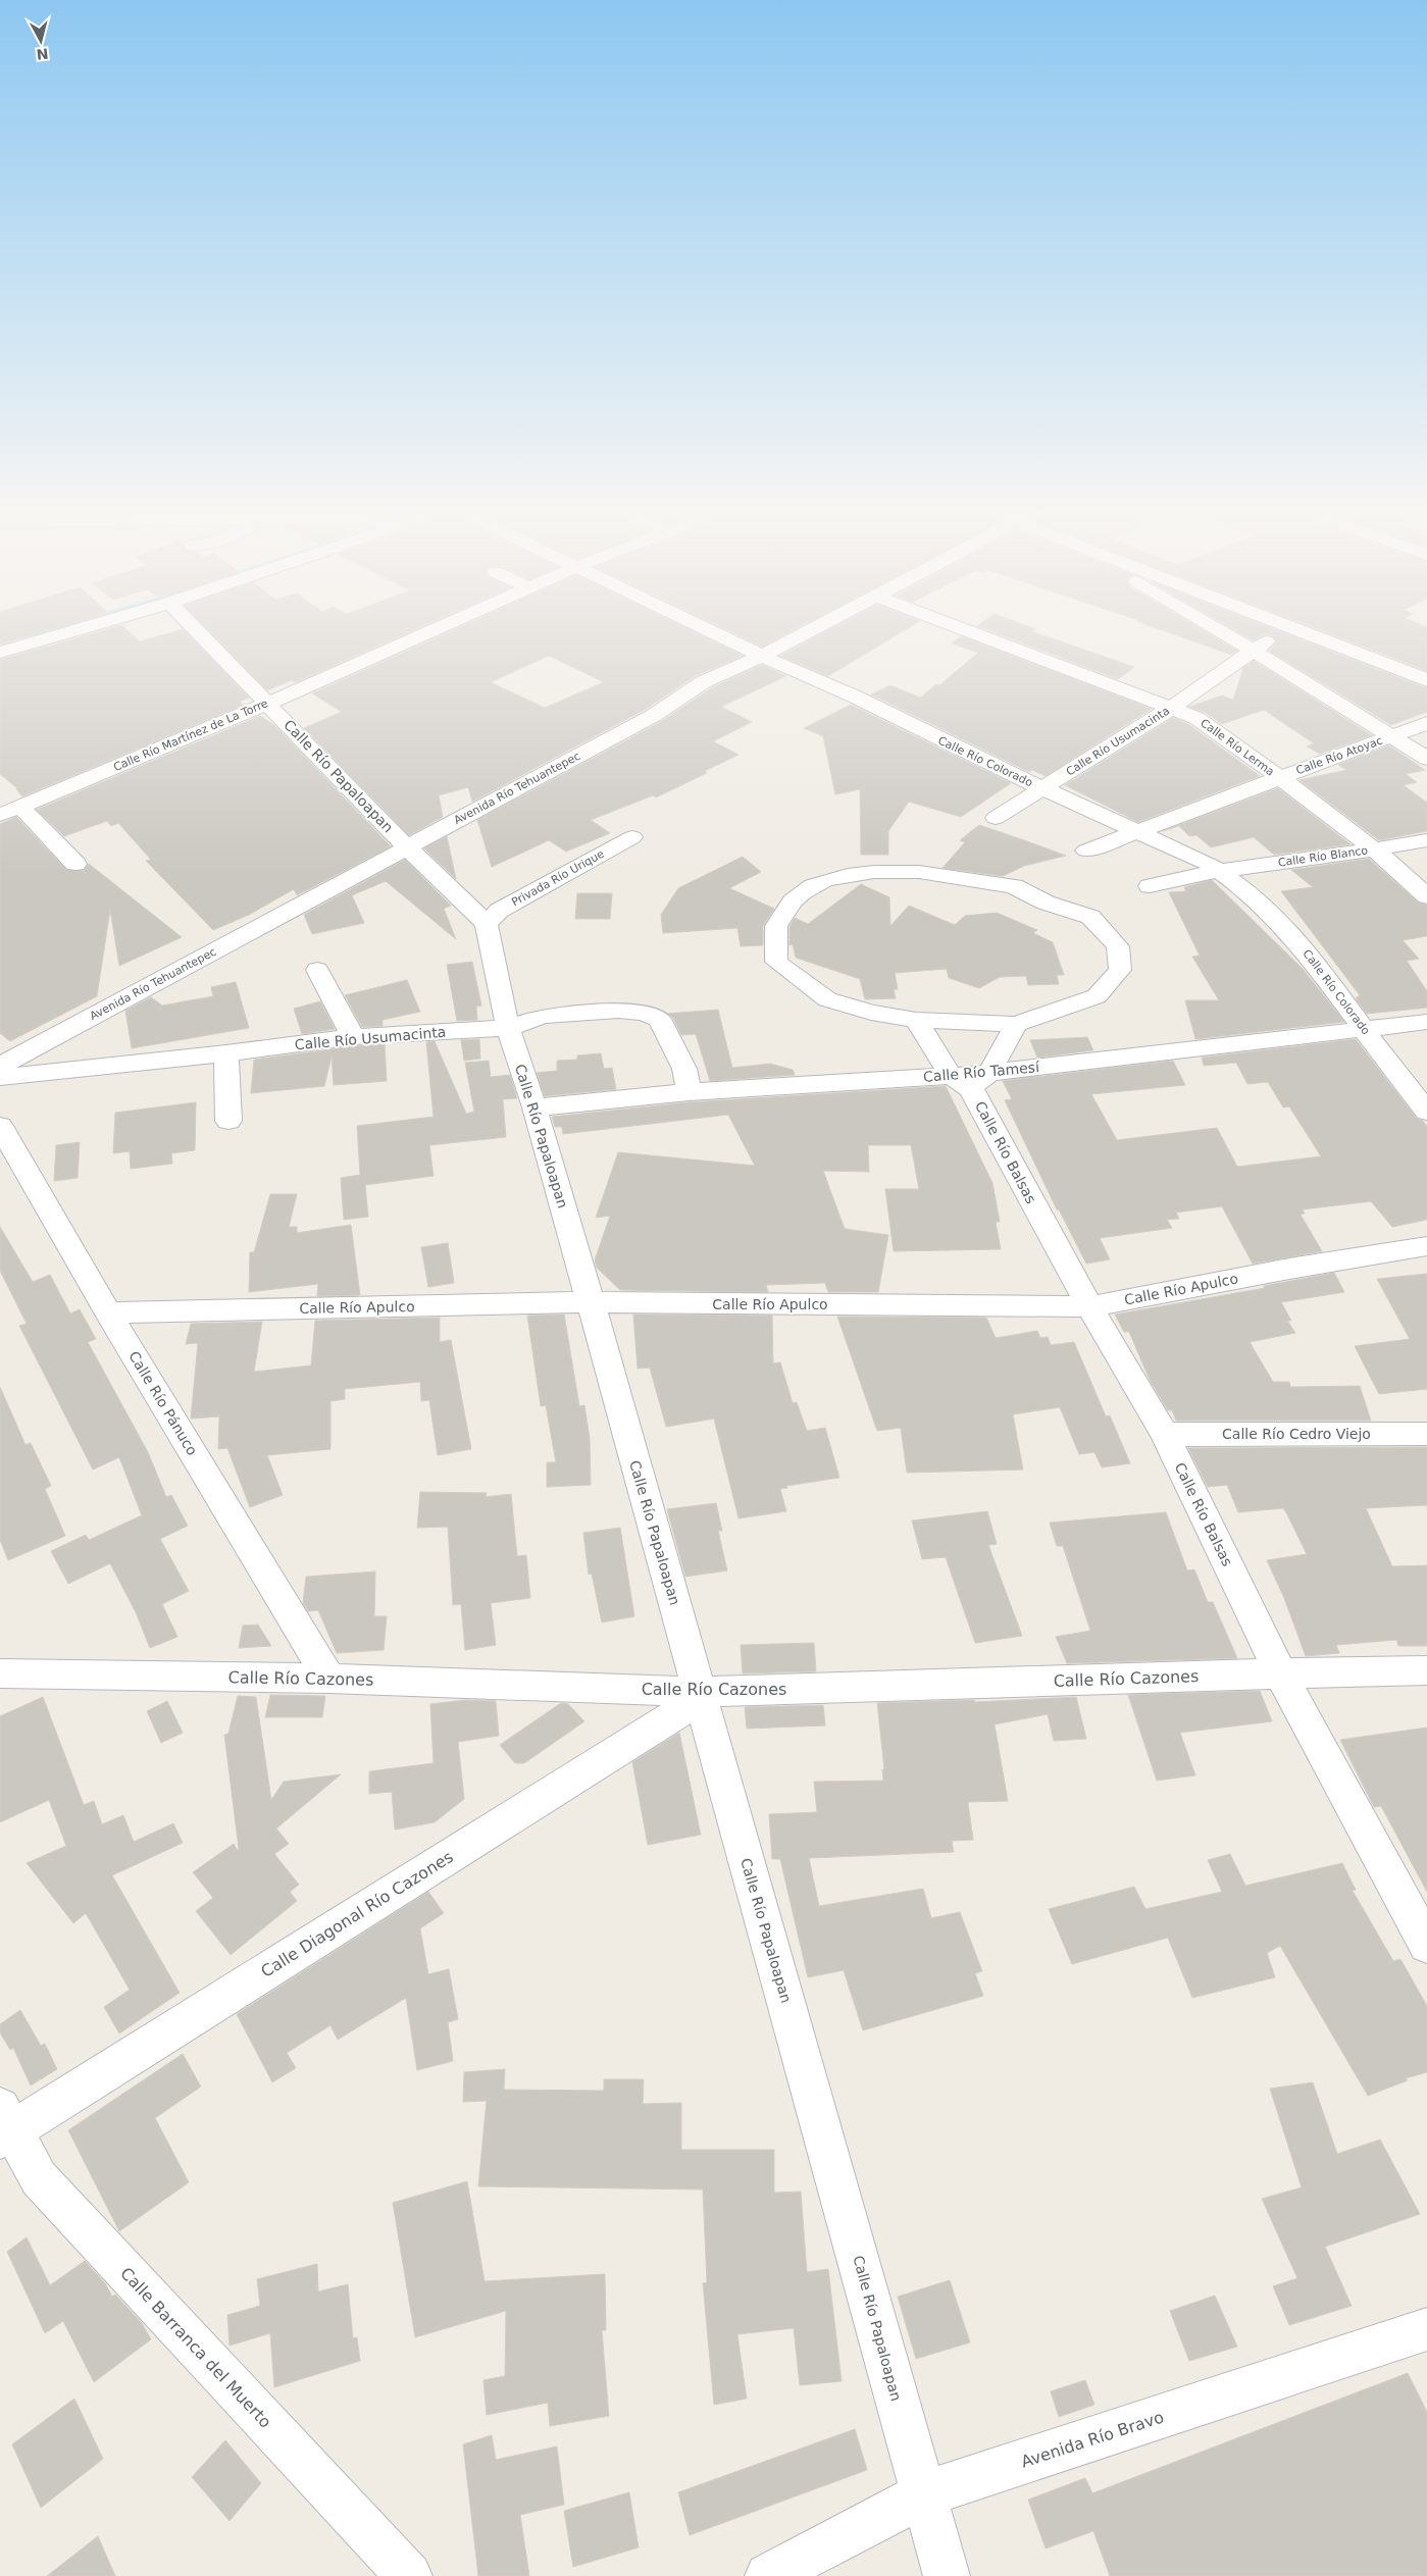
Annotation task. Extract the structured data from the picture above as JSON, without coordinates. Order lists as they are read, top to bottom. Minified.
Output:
{"streets":{"street":["Calle Río Martínez de La Torre","Calle Río Usumacinta","Calle Río Lerma","Calle Río Atoyac","Calle Río Colorado","Calle Río Papaloapan","Avenida Río Tehuantepec","Calle Río Blanco","Privada Río Urique","Calle Río Tamesí","Calle Río Balsas","Calle Río Apulco","Calle Río Pánuco","Calle Río Cedro Viejo","Calle Río Cazones","Calle Diagonal Río Cazones","Calle Barranca del Muerto","Avenida Río Bravo"]},"crossings":[["Calle Río Martínez de La Torre","Calle Río Papaloapan"],["Calle Río Usumacinta","Calle Río Lerma"],["Calle Río Usumacinta","Calle Río Colorado"],["Calle Río Usumacinta","Calle Río Papaloapan"],["Calle Río Usumacinta","Calle Río Tamesí"],["Calle Río Lerma","Calle Río Atoyac"],["Calle Río Lerma","Calle Río Blanco"],["Calle Río Atoyac","Calle Río Colorado"],["Calle Río Colorado","Avenida Río Tehuantepec"],["Calle Río Colorado","Calle Río Blanco"],["Calle Río Colorado","Calle Río Tamesí"],["Calle Río Papaloapan","Avenida Río Tehuantepec"],["Calle Río Papaloapan","Privada Río Urique"],["Calle Río Papaloapan","Calle Río Tamesí"],["Calle Río Papaloapan","Calle Río Apulco"],["Calle Río Papaloapan","Calle Río Cazones"],["Calle Río Papaloapan","Calle Diagonal Río Cazones"],["Calle Río Papaloapan","Avenida Río Bravo"],["Calle Río Tamesí","Calle Río Balsas"],["Calle Río Balsas","Calle Río Apulco"],["Calle Río Balsas","Calle Río Cedro Viejo"],["Calle Río Balsas","Calle Río Cazones"],["Calle Río Apulco","Calle Río Pánuco"],["Calle Río Pánuco","Calle Río Cazones"],["Calle Río Cazones","Calle Diagonal Río Cazones"],["Calle Diagonal Río Cazones","Calle Barranca del Muerto"]],"north":"bottom"}
